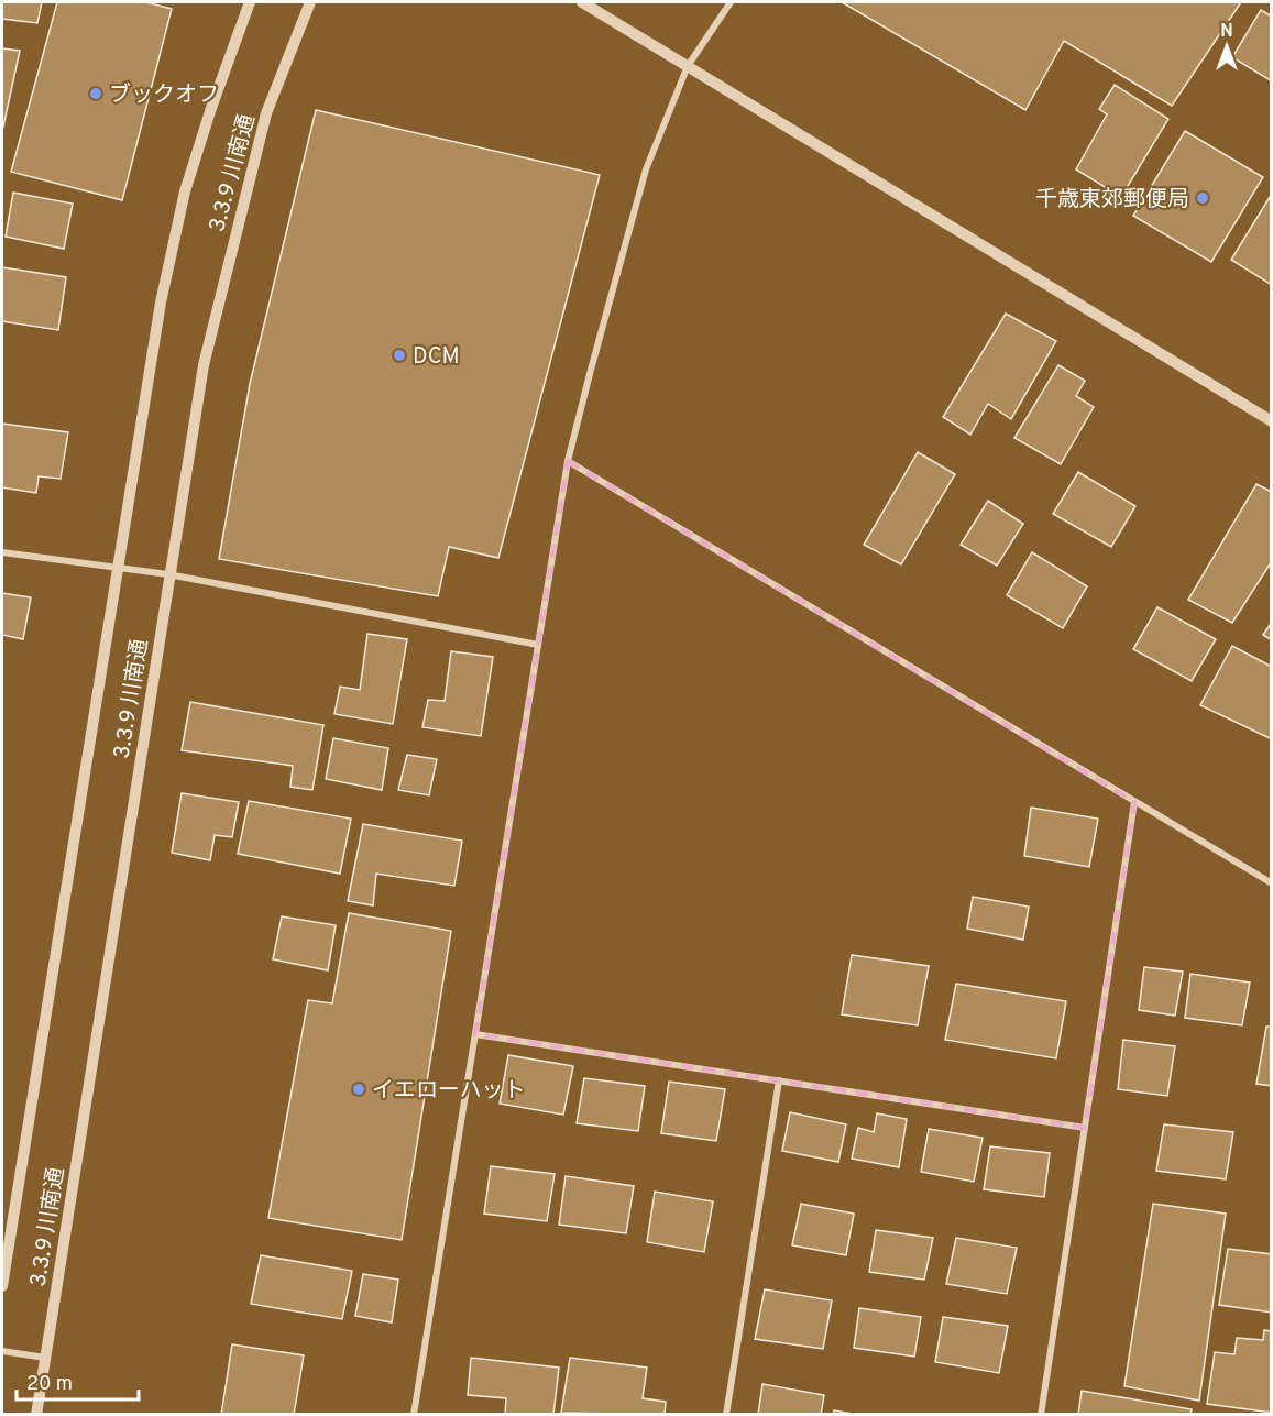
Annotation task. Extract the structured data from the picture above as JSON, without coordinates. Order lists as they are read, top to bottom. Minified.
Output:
{"streets":{"street":["3.3.9 川南通"]},"places":["ブックオフ","千歳東郊郵便局","DCM","イエローハット"],"scale_bar":"20 m","north":"top"}
